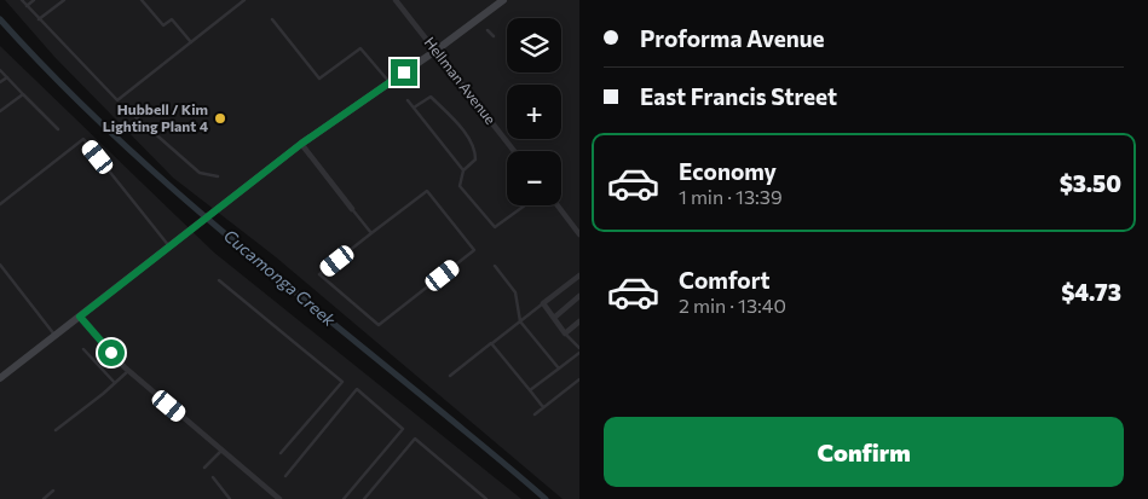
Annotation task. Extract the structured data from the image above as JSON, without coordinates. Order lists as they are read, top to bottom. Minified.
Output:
{"streets":{"street":["Hellman Avenue"]},"water":["Cucamonga Creek"],"places":["Hubbell / Kim Lighting Plant 4"],"page":{"banner":["Proforma Avenue","East Francis Street"],"map_buttons":["+","−"],"list":[{"name":"Economy","note":"1 min · 13:39","value":"$3.50"},{"name":"Comfort","note":"2 min · 13:40","value":"$4.73"}],"buttons":"Confirm"}}
